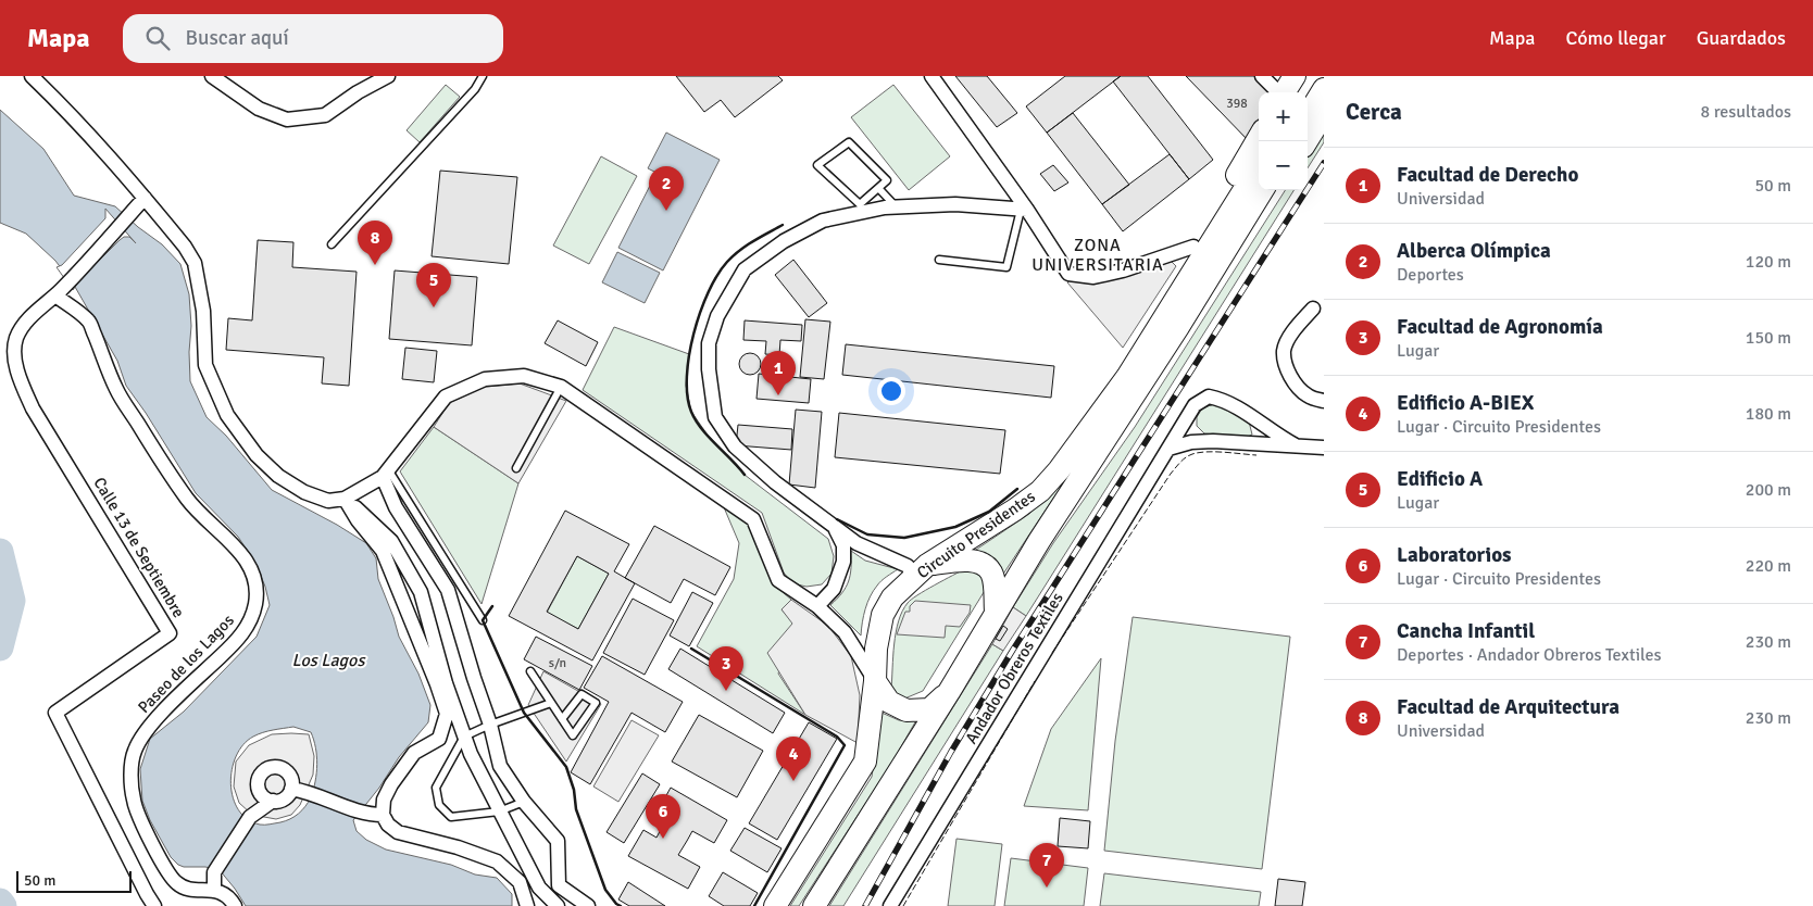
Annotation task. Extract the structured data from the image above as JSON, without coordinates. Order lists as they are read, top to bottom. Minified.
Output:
{"streets":{"main road":["Circuito Presidentes"],"street":["Calle 13 de Septiembre","Paseo de los Lagos","Andador Obreros Textiles"]},"crossings":[["Calle 13 de Septiembre","Paseo de los Lagos"]],"districts":["ZONA UNIVERSITARIA"],"water":["Los Lagos"],"house_numbers":["398","s/n"],"scale_bar":"50 m","page":{"header":"Mapa","search":"Buscar aquí","nav":["Mapa","Cómo llegar","Guardados"],"heading":["Cerca","8 resultados"],"map_buttons":["+","−"],"list":[{"mark":"1","name":"Facultad de Derecho","note":"Universidad","value":"50 m"},{"mark":"2","name":"Alberca Olímpica","note":"Deportes","value":"120 m"},{"mark":"3","name":"Facultad de Agronomía","note":"Lugar","value":"150 m"},{"mark":"4","name":"Edificio A-BIEX","note":"Lugar · Circuito Presidentes","value":"180 m"},{"mark":"5","name":"Edificio A","note":"Lugar","value":"200 m"},{"mark":"6","name":"Laboratorios","note":"Lugar · Circuito Presidentes","value":"220 m"},{"mark":"7","name":"Cancha Infantil","note":"Deportes · Andador Obreros Textiles","value":"230 m"},{"mark":"8","name":"Facultad de Arquitectura","note":"Universidad","value":"230 m"}],"pins":["2","8","5","1","3","4","6","7"],"scale":"50 m"}}
